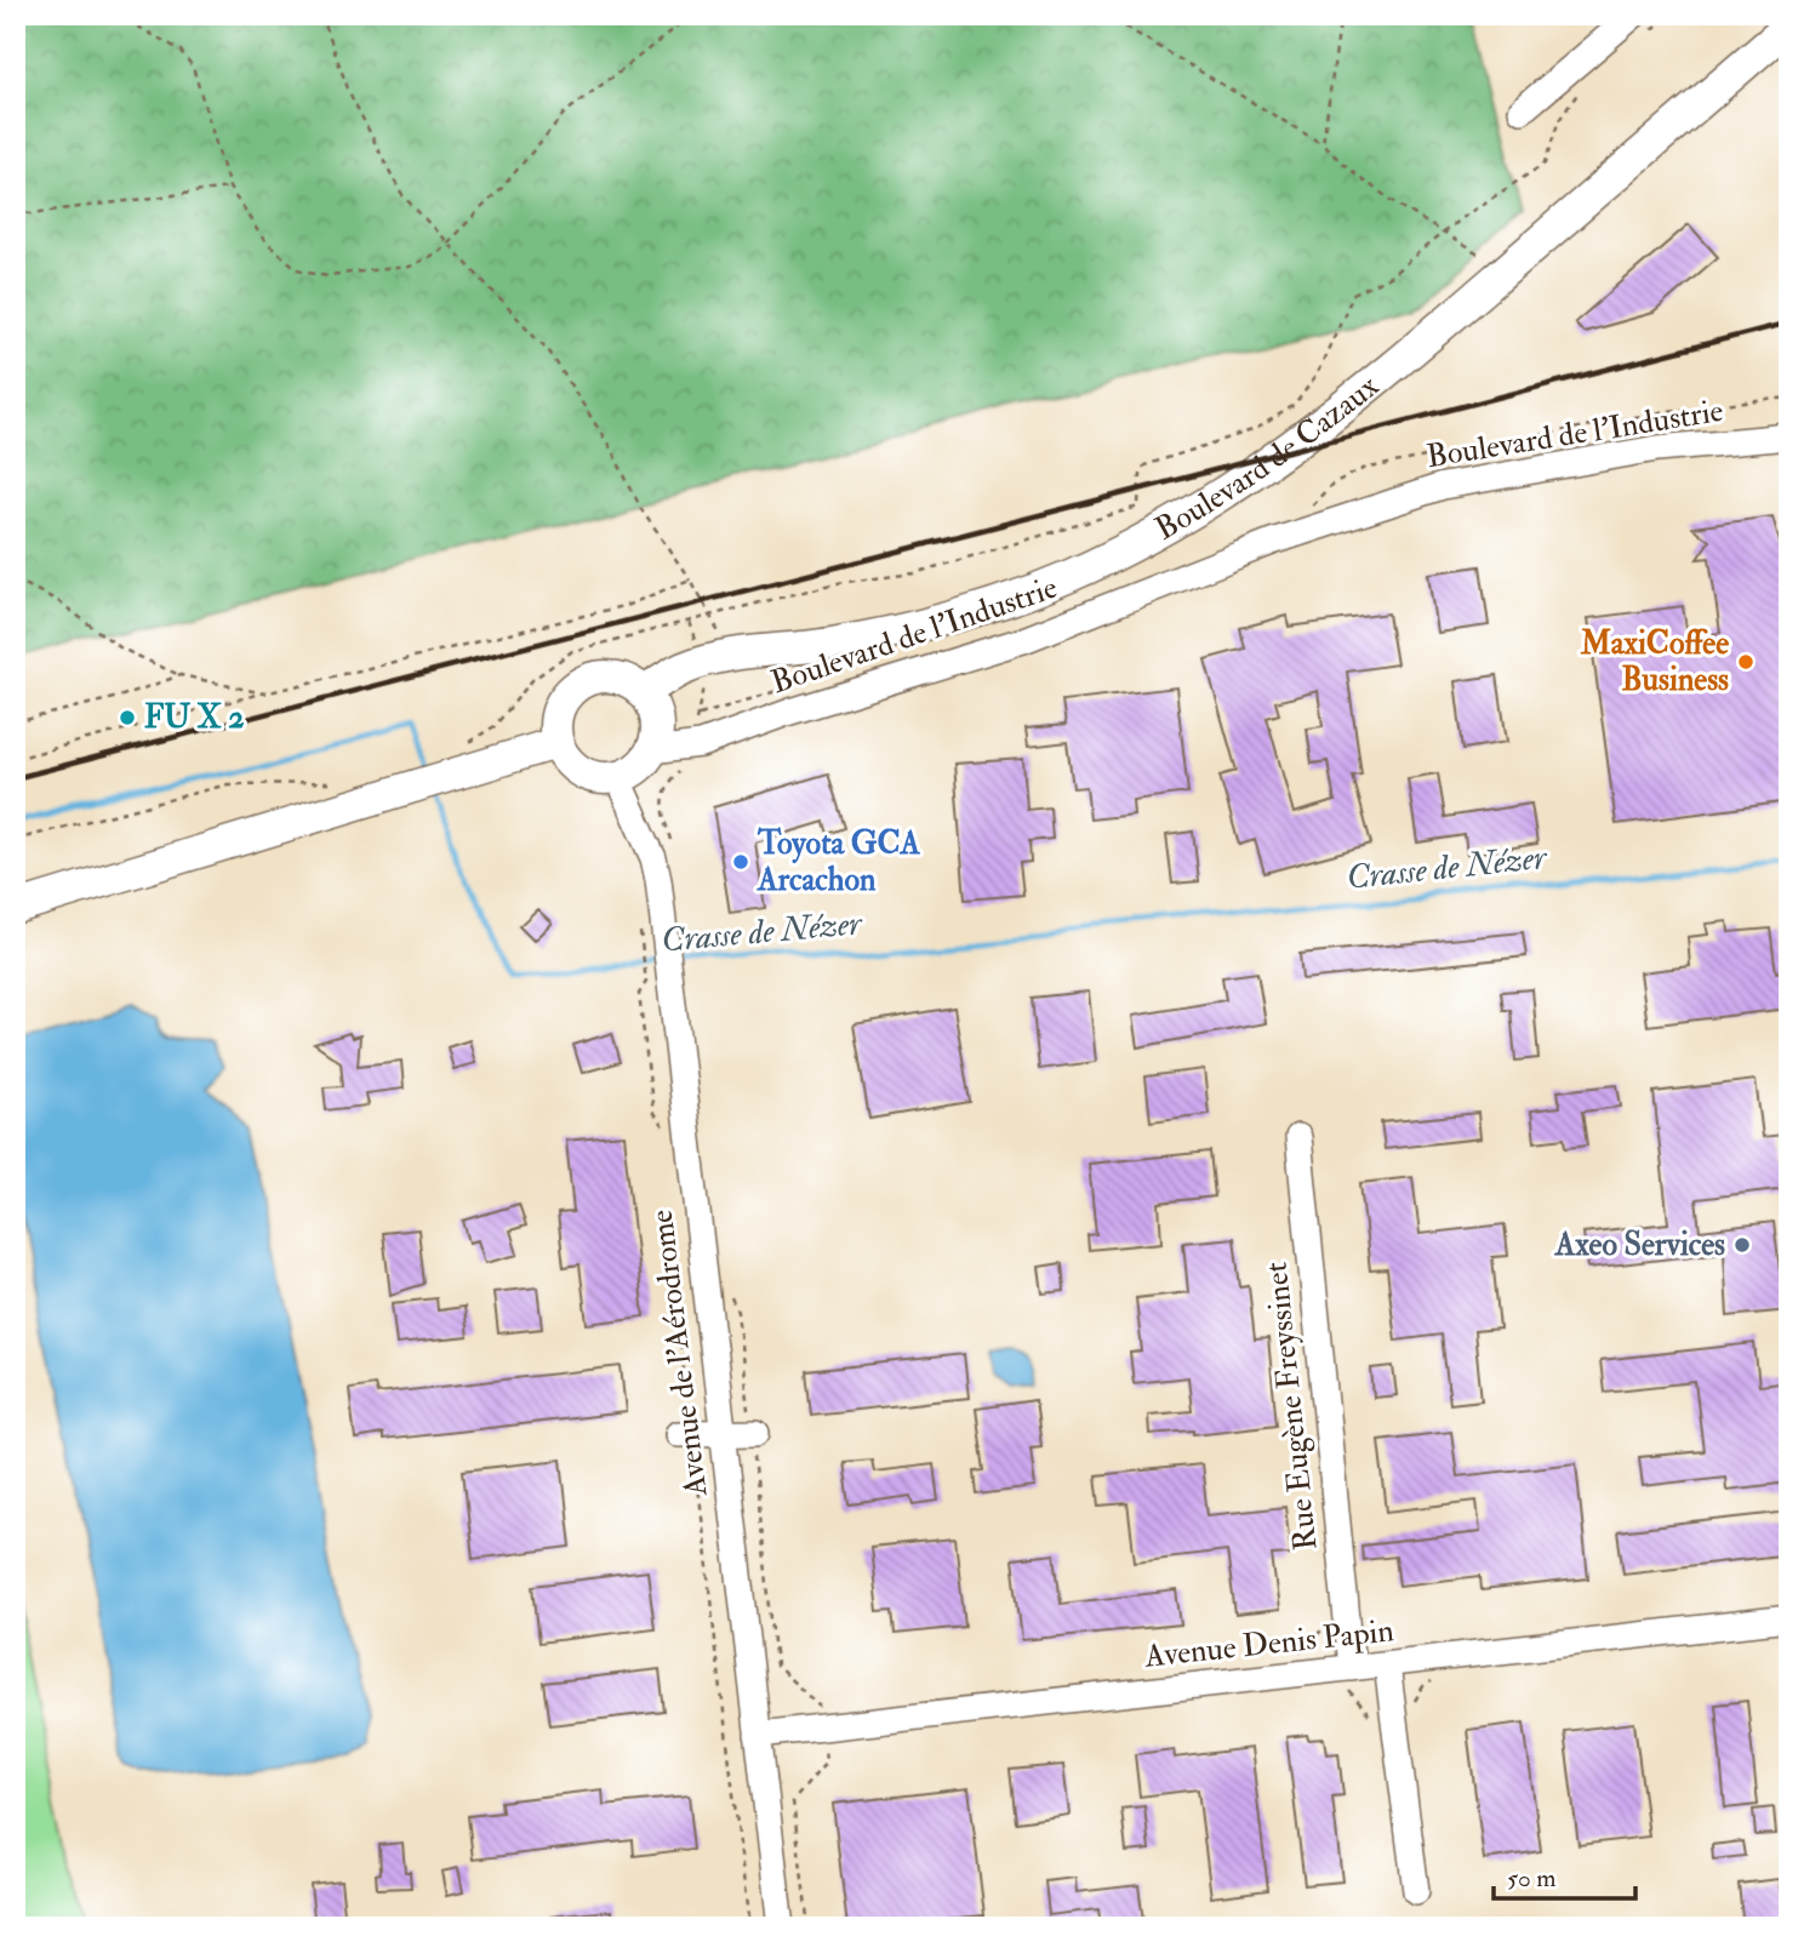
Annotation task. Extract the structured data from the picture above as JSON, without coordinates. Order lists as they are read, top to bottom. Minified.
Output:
{"streets":{"main road":["Boulevard de Cazaux"],"street":["Boulevard de l'Industrie","Avenue de l'Aérodrome","Rue Eugène Freyssinet","Avenue Denis Papin"]},"crossings":[["Boulevard de l'Industrie","Boulevard de Cazaux"],["Boulevard de l'Industrie","Avenue de l'Aérodrome"],["Boulevard de Cazaux","Avenue de l'Aérodrome"],["Avenue de l'Aérodrome","Avenue Denis Papin"],["Rue Eugène Freyssinet","Avenue Denis Papin"]],"water":["Crasse de Nézer"],"places":["MaxiCoffee Business","FU X 2","Toyota GCA Arcachon","Axeo Services"],"scale_bar":"50 m"}
